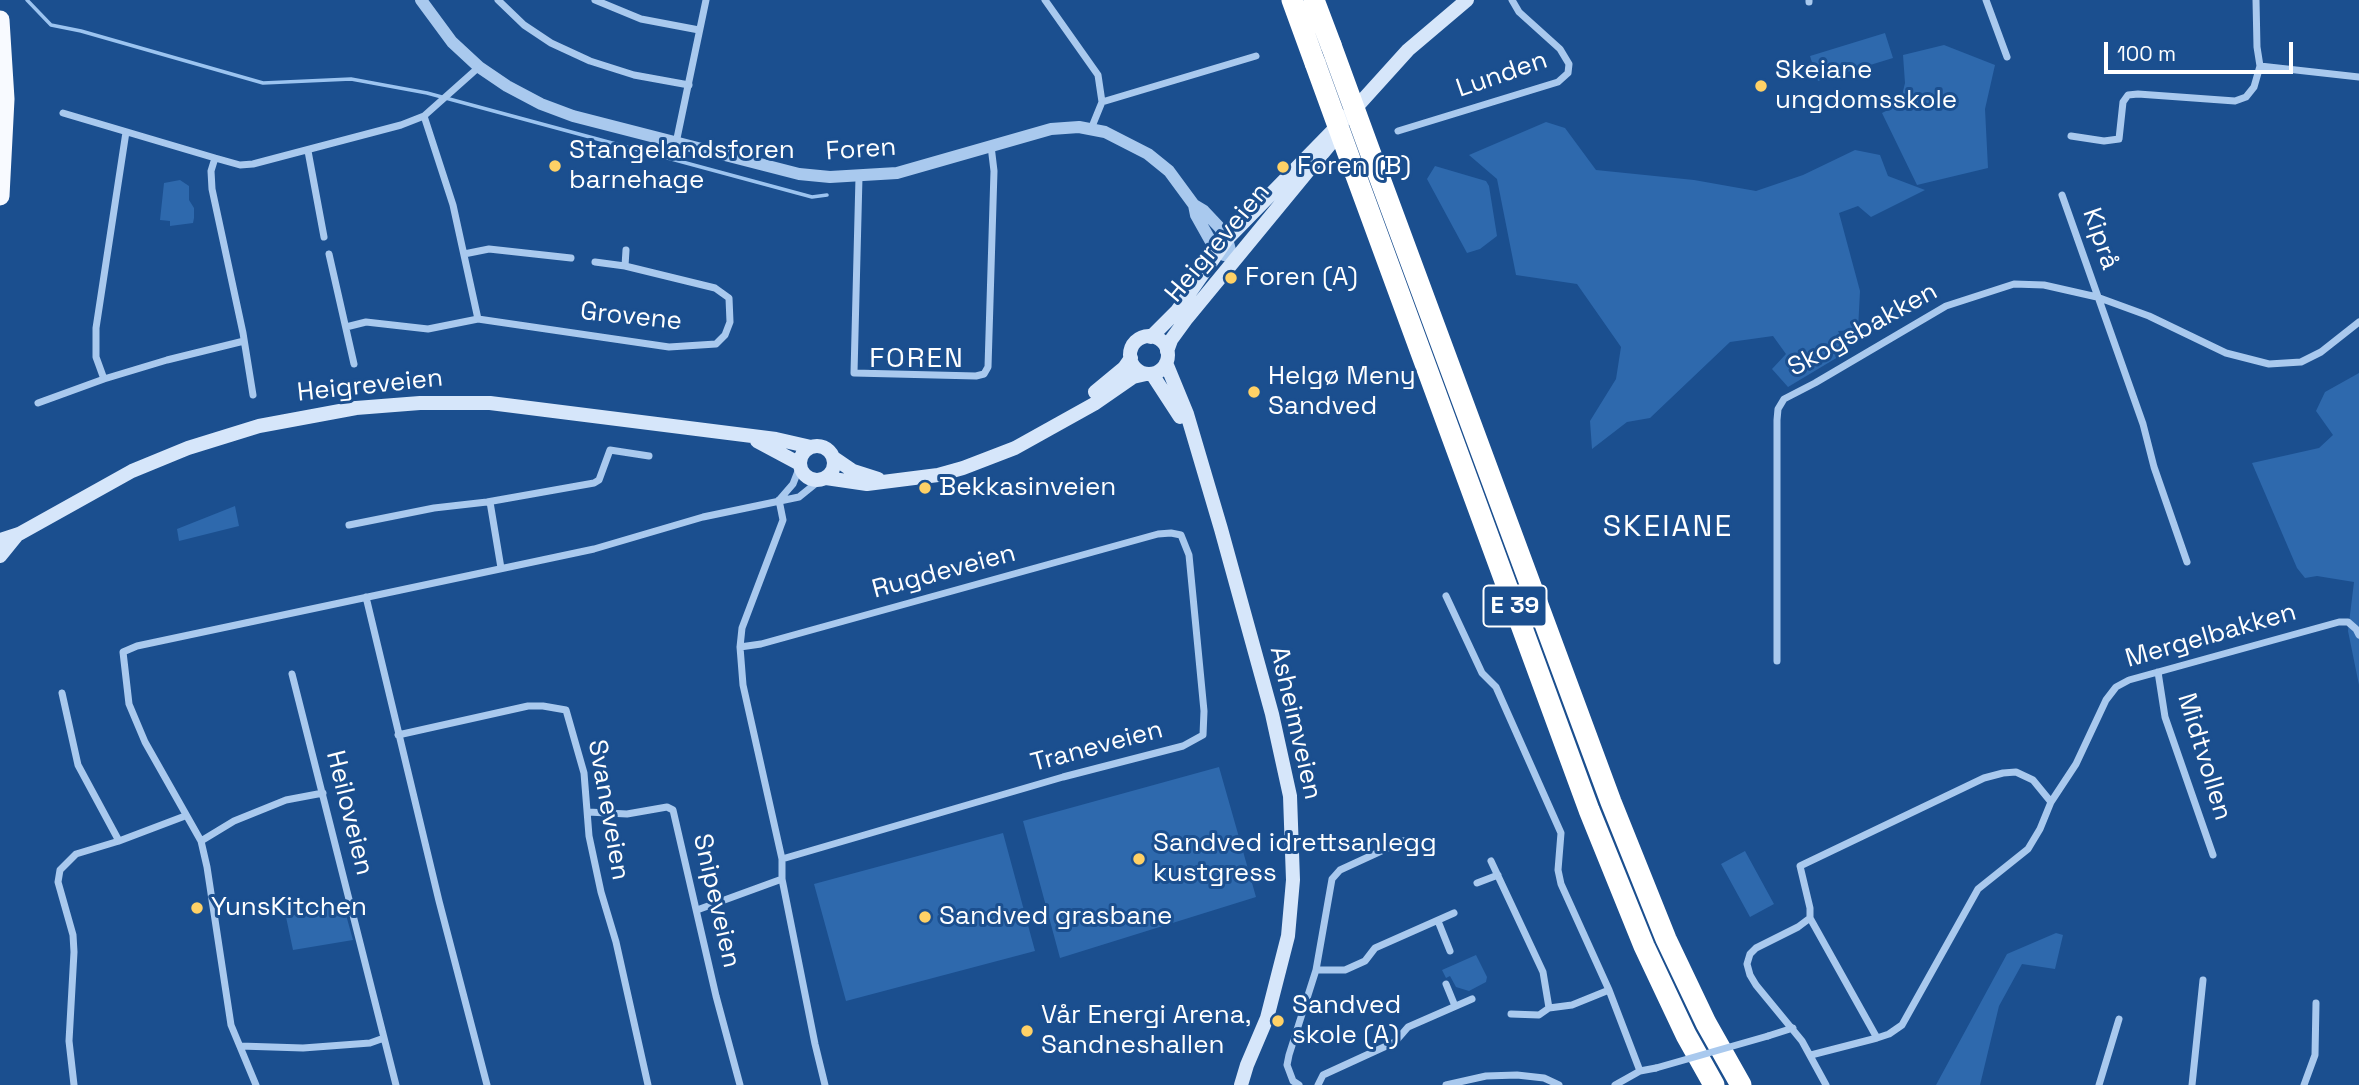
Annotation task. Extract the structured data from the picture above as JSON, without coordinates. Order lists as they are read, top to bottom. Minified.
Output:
{"streets":{"highway":["E 39"],"main road":["Heigreveien","Asheimveien"],"street":["Lunden","Foren","Kiprå","Grovene","Skogsbakken","Rugdeveien","Mergelbakken","Traneveien","Midtvollen","Svaneveien","Heiloveien","Snipeveien"]},"crossings":[["Foren","Heigreveien"],["Kiprå","Skogsbakken"],["Heigreveien","Asheimveien"],["Rugdeveien","Traneveien"],["Mergelbakken","Midtvollen"],["Svaneveien","Snipeveien"]],"districts":["FOREN","SKEIANE"],"places":["Skeiane ungdomsskole","Stangelandsforen barnehage","Foren (B)","Foren (A)","Helgø Meny Sandved","Bekkasinveien","Sandved idrettsanlegg kustgress","YunsKitchen","Sandved grasbane","Sandved skole (A)","Vår Energi Arena, Sandneshallen"],"scale_bar":"100 m"}
